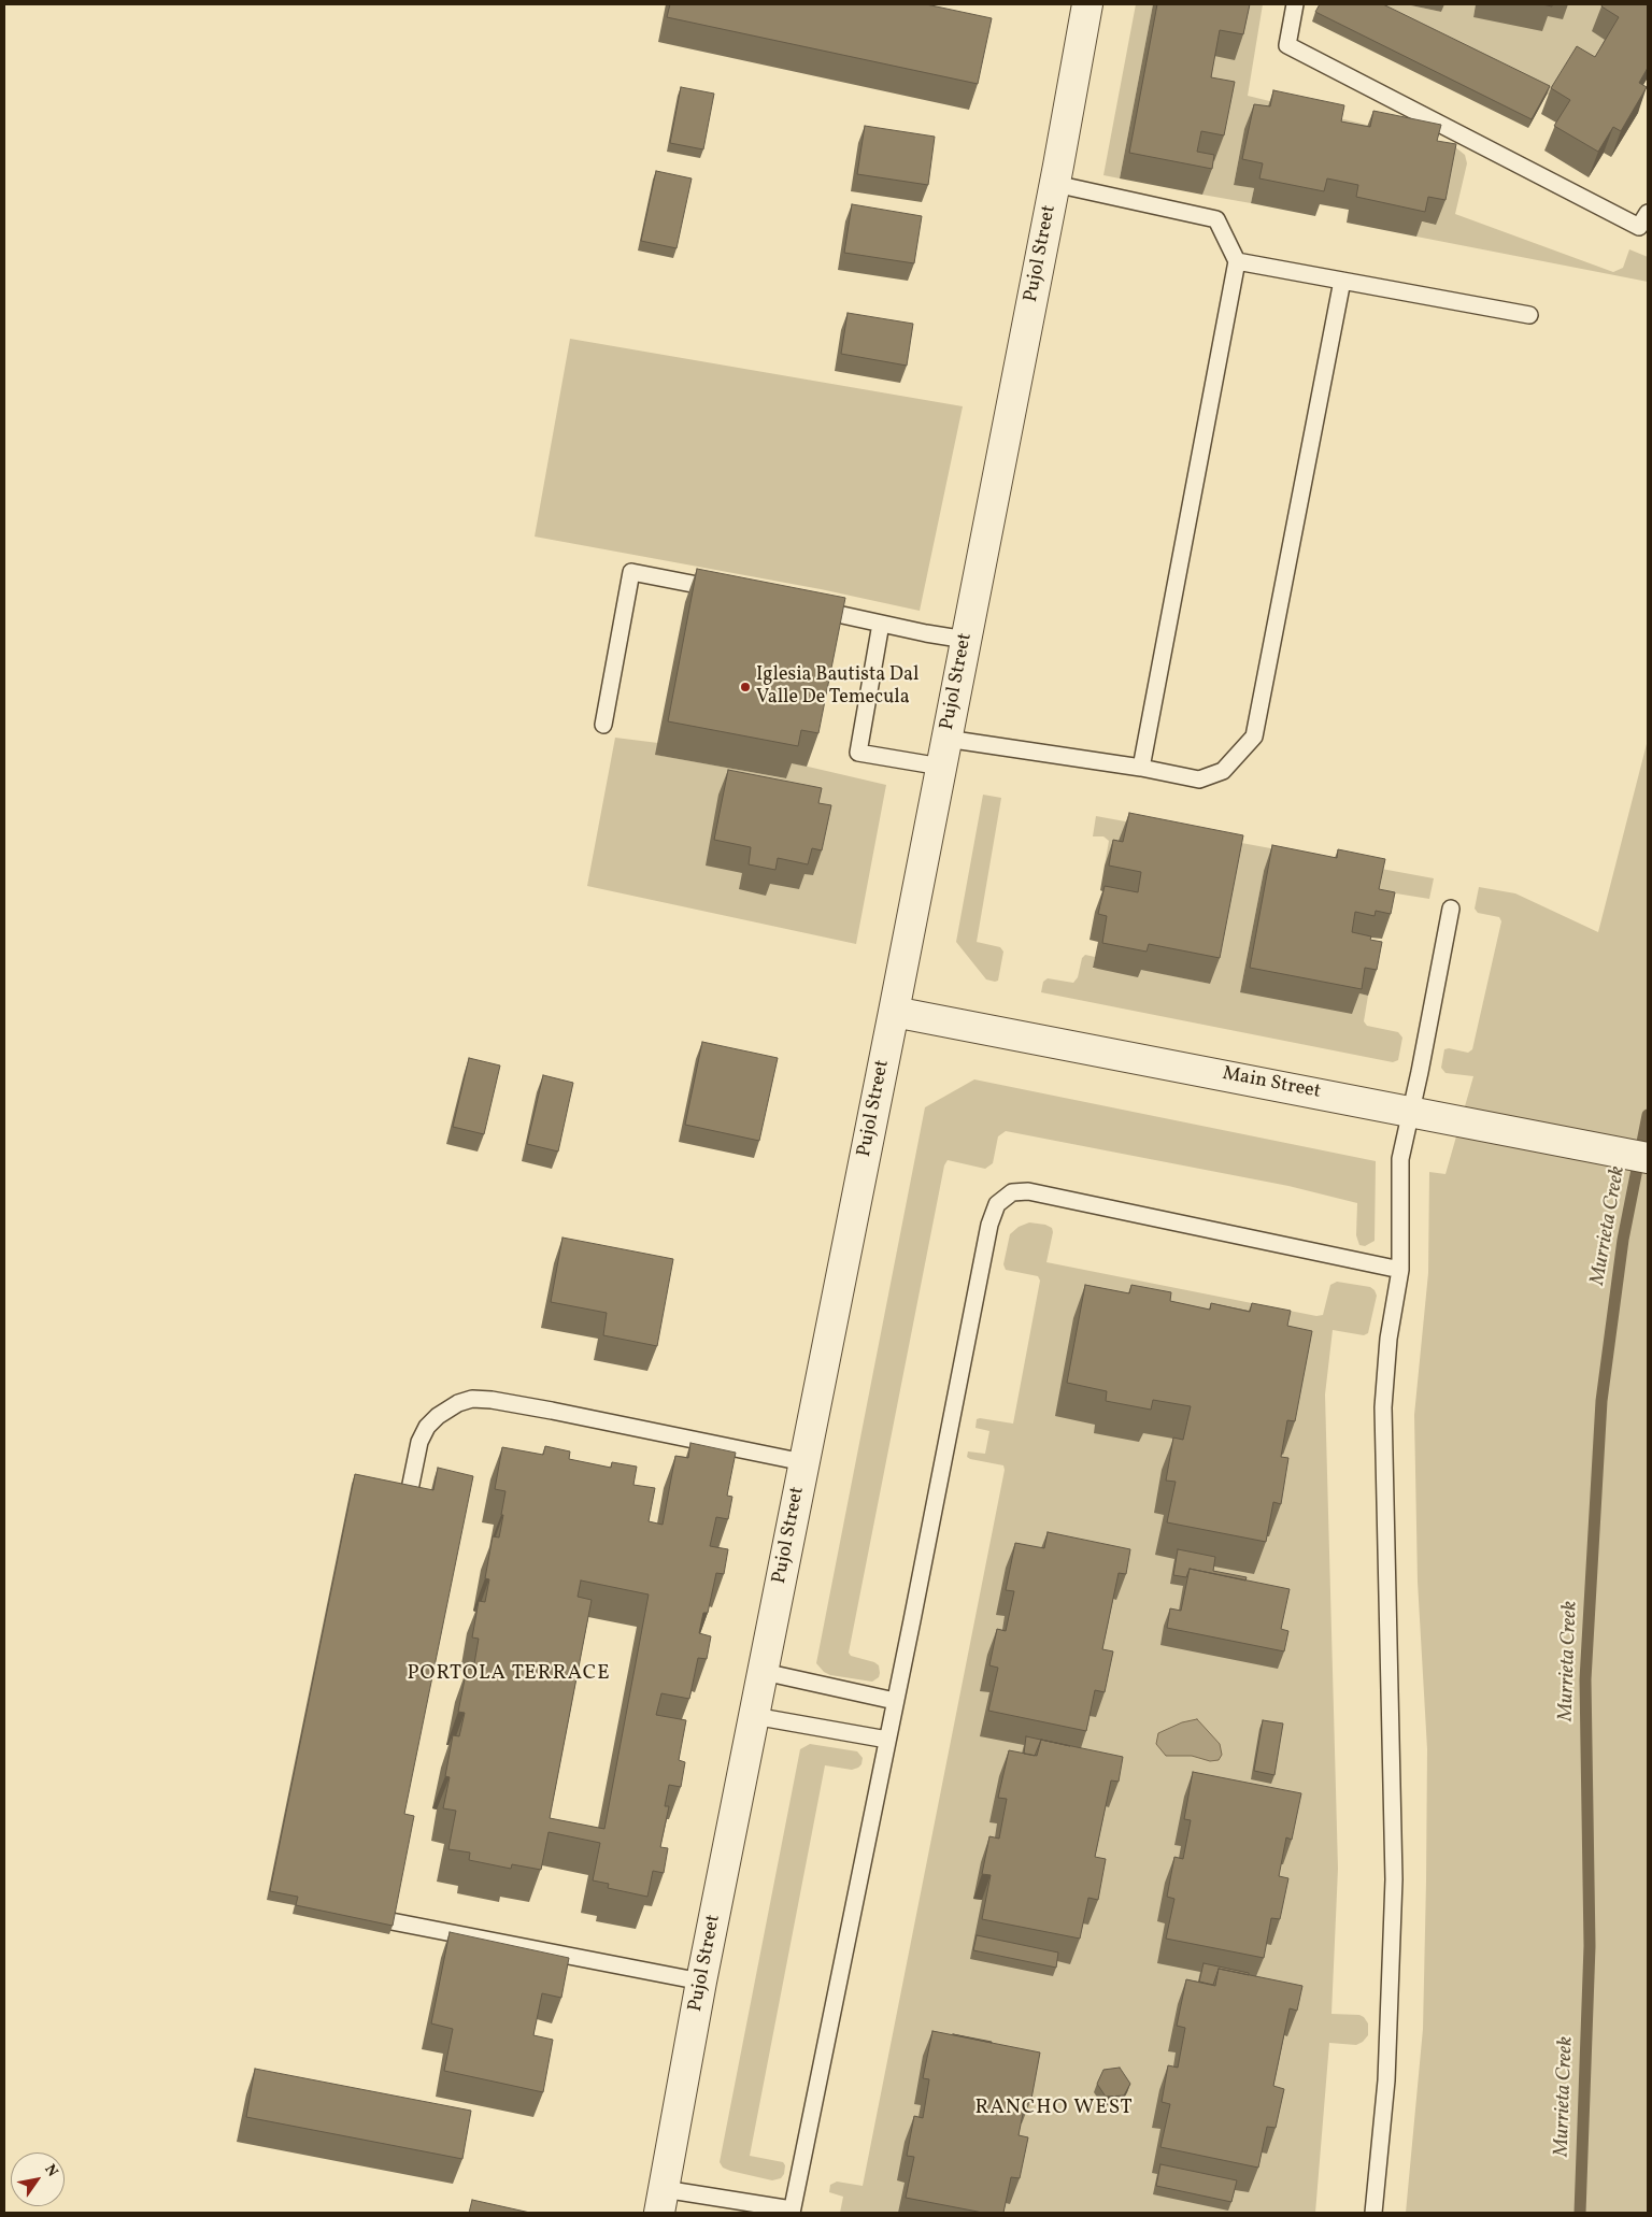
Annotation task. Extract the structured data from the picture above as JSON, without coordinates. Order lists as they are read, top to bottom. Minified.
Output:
{"streets":{"street":["Pujol Street","Main Street"]},"crossings":[["Pujol Street","Main Street"]],"districts":["PORTOLA TERRACE","RANCHO WEST"],"water":["Murrieta Creek"],"places":["Iglesia Bautista Dal Valle De Temecula"],"north":"top right"}
